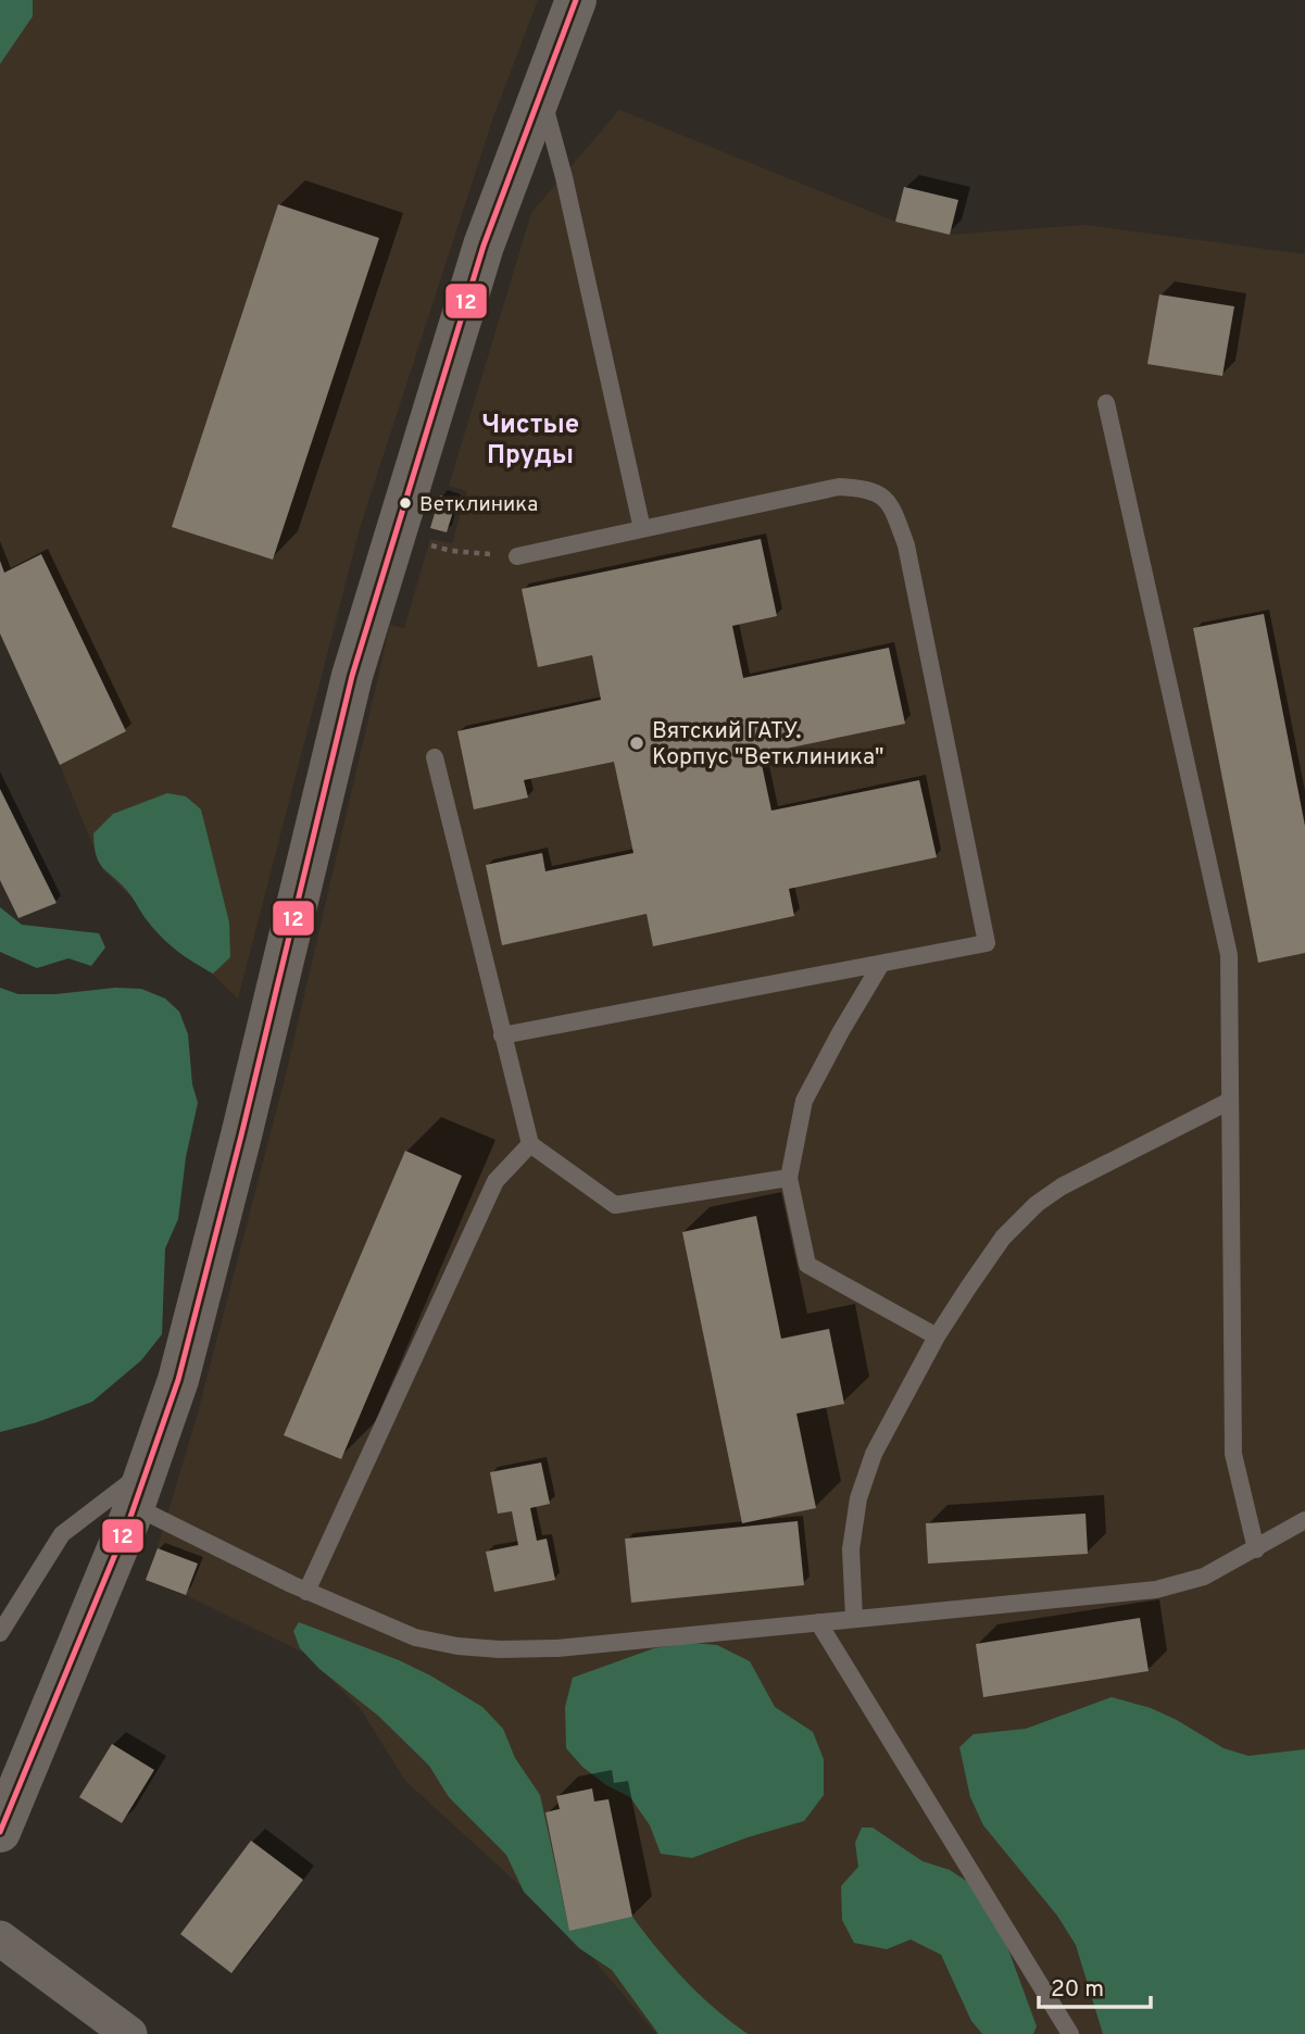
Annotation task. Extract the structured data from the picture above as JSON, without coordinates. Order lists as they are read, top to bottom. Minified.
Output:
{"districts":["Чистые Пруды"],"places":["Ветклиника","Вятский ГАТУ. Корпус \"Ветклиника\""],"lines":["transit line 12"],"scale_bar":"20 m"}
